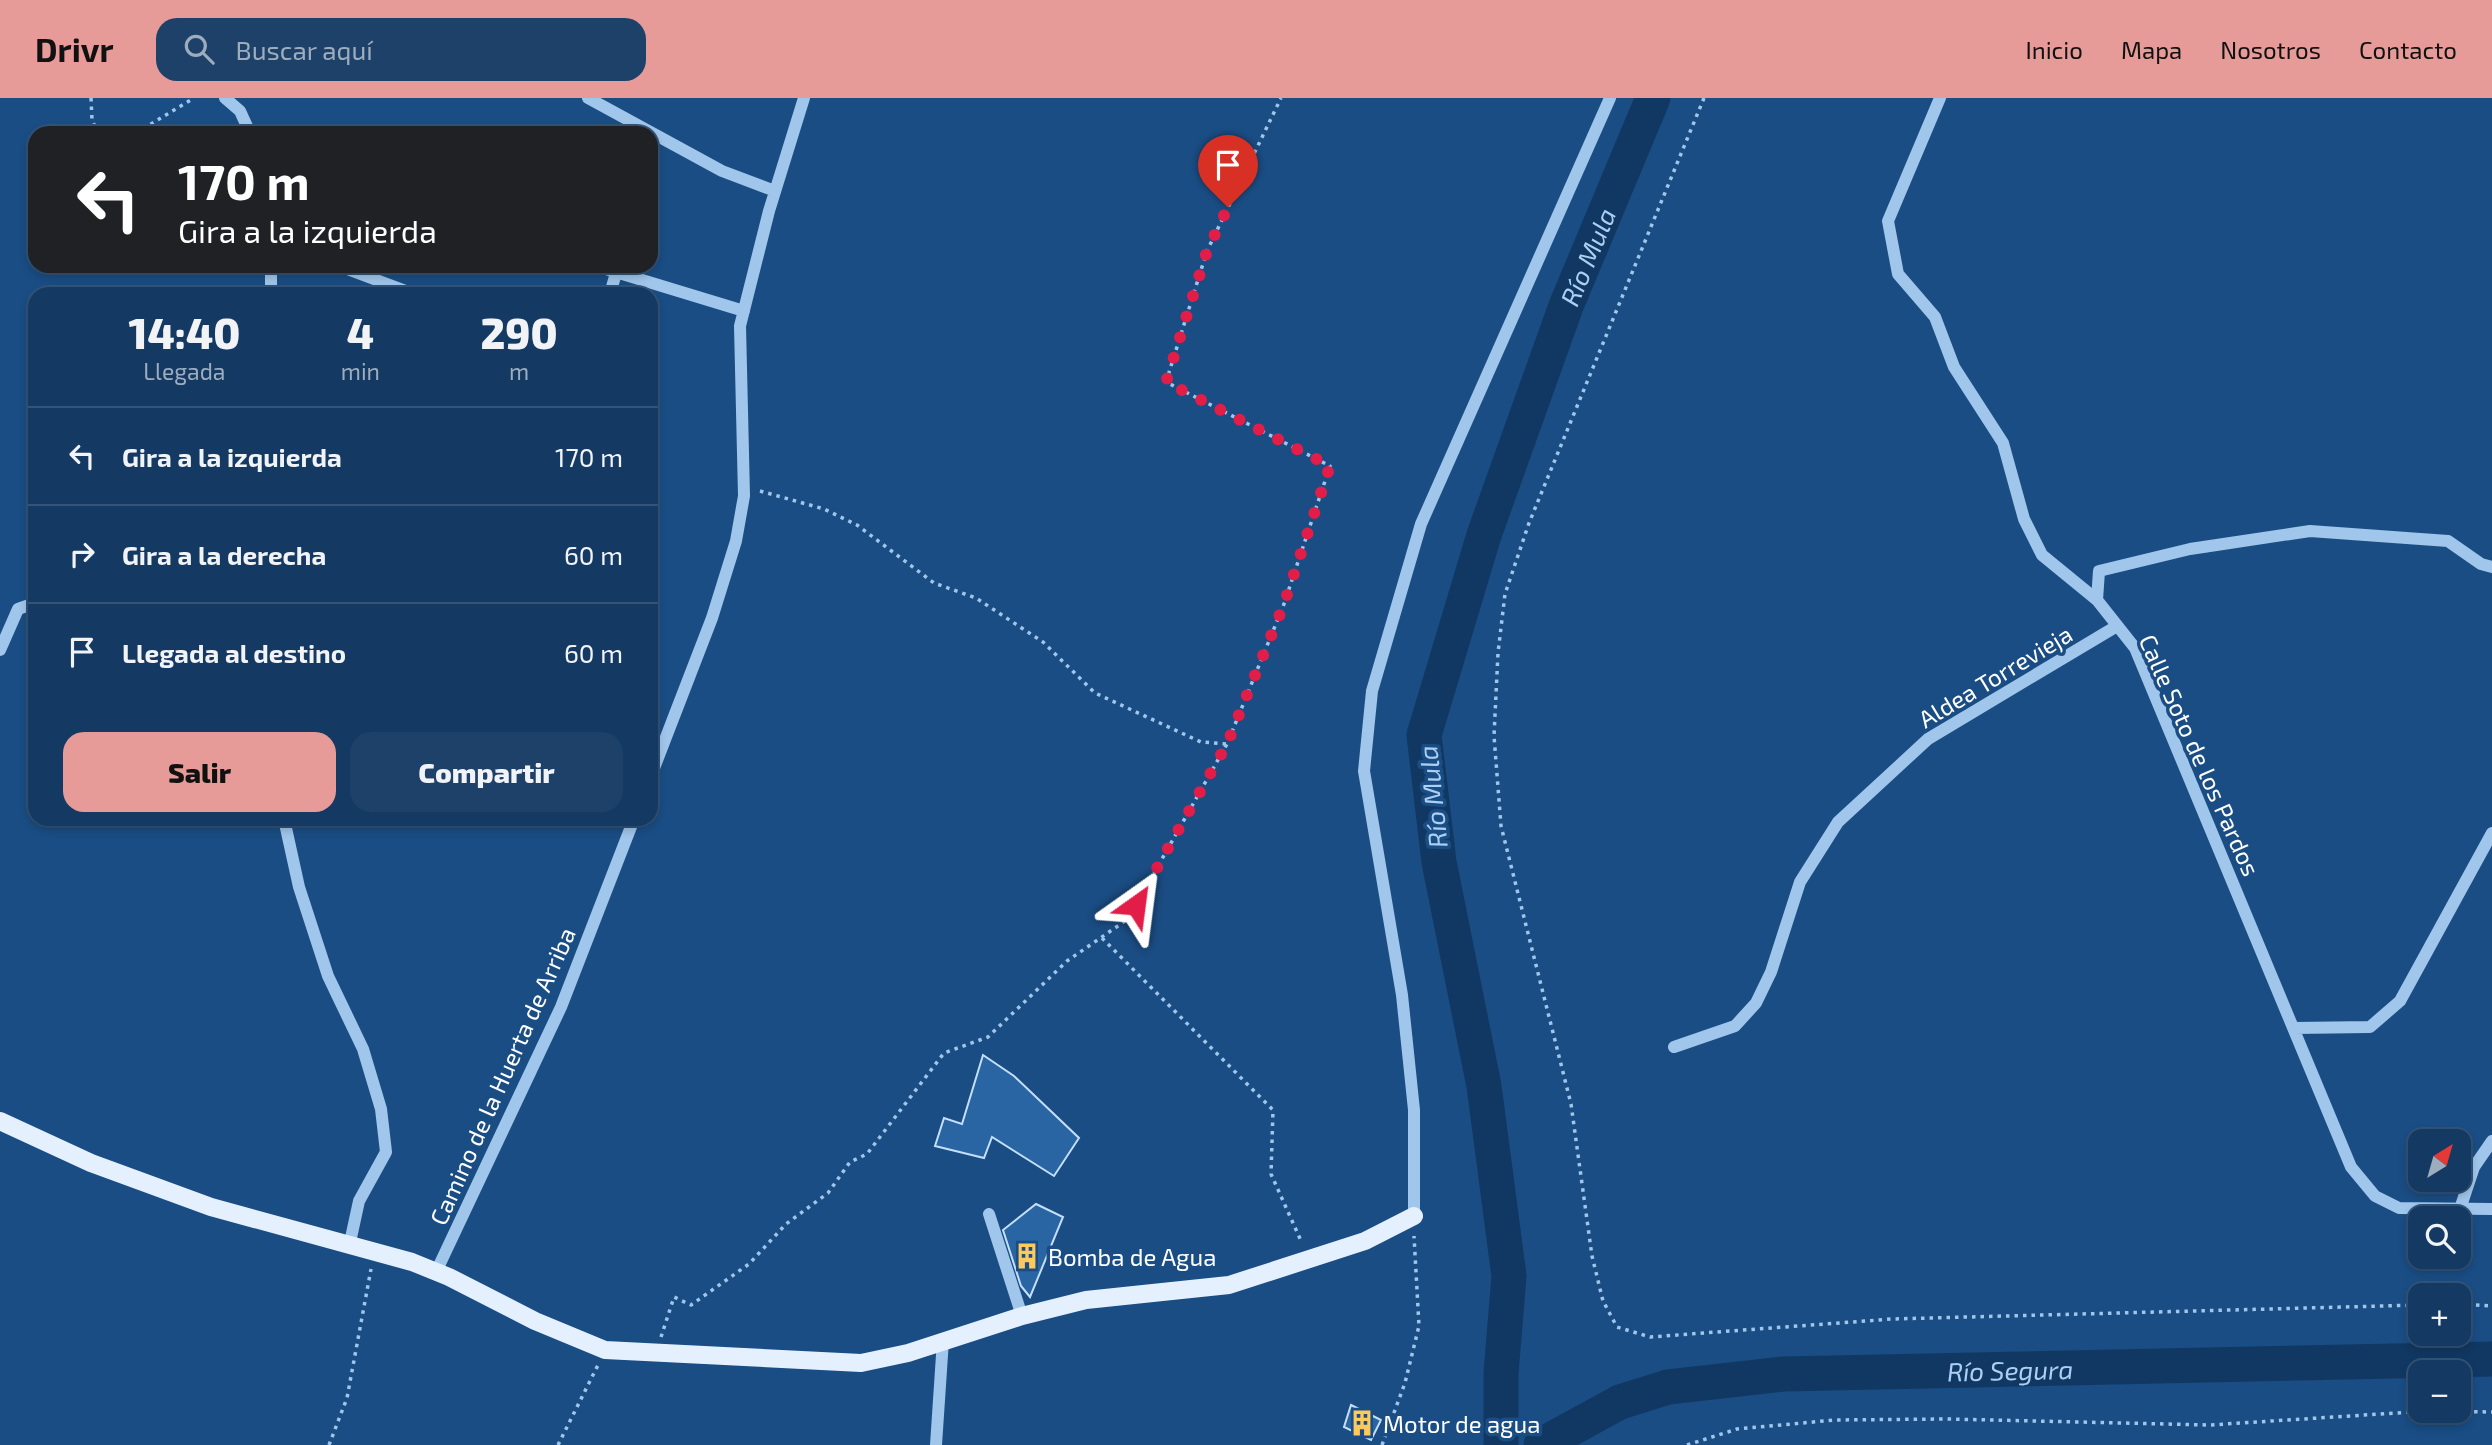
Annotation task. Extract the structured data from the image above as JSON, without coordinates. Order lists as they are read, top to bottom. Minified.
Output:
{"streets":{"street":["Aldea Torrevieja","Calle Soto de los Pardos","Camino de la Huerta de Arriba"]},"crossings":[["Aldea Torrevieja","Calle Soto de los Pardos"]],"water":["Río Mula","Río Segura"],"places":{"building":["Bomba de Agua","Motor de agua"]},"north":"top right","page":{"header":"Drivr","search":"Buscar aquí","nav":["Inicio","Mapa","Nosotros","Contacto"],"turn":["170 m","Gira a la izquierda"],"eta":["14:40","Llegada","4","min","290","m"],"list":[{"name":"Gira a la izquierda","value":"170 m"},{"name":"Gira a la derecha","value":"60 m"},{"name":"Llegada al destino","value":"60 m"}],"buttons":["Salir","Compartir"],"map_buttons":["+","−"]}}
